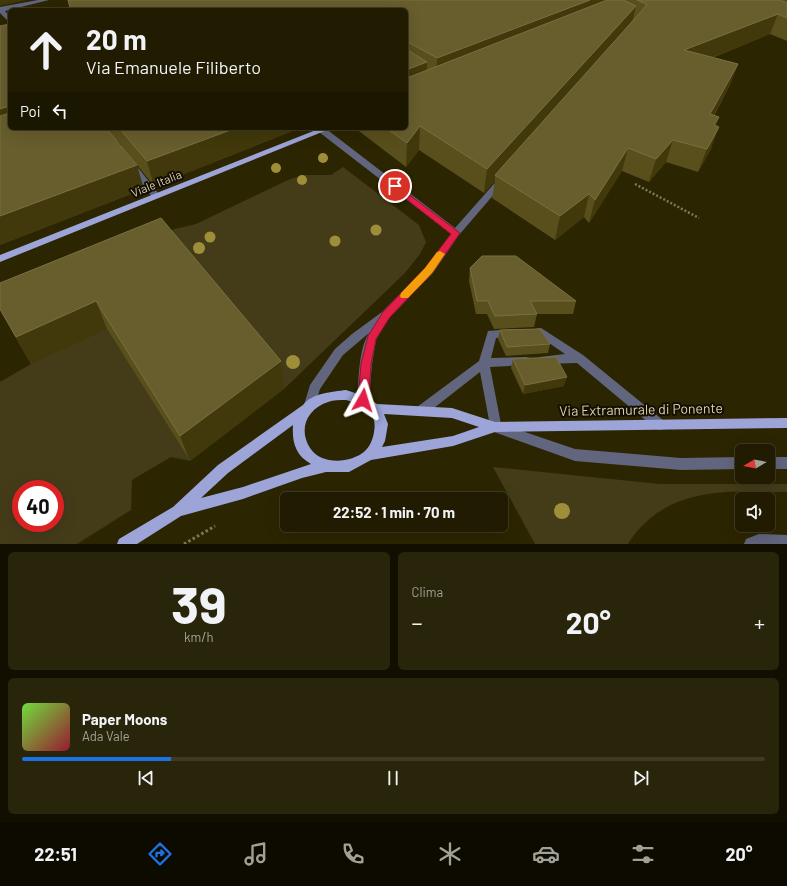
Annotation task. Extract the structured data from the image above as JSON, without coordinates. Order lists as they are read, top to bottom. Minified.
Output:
{"streets":{"main road":["Viale Italia","Via Extramurale di Ponente"]},"north":"left","page":{"turn":["20 m","Via Emanuele Filiberto"],"then":"Poi","limit":"40","trip":"22:52 · 1 min · 70 m","tile":[["39","km/h"],"Clima"],"heat":["−","20°","+"],"song":["Paper Moons","Ada Vale"],"tabs":["22:51","20°"]}}
